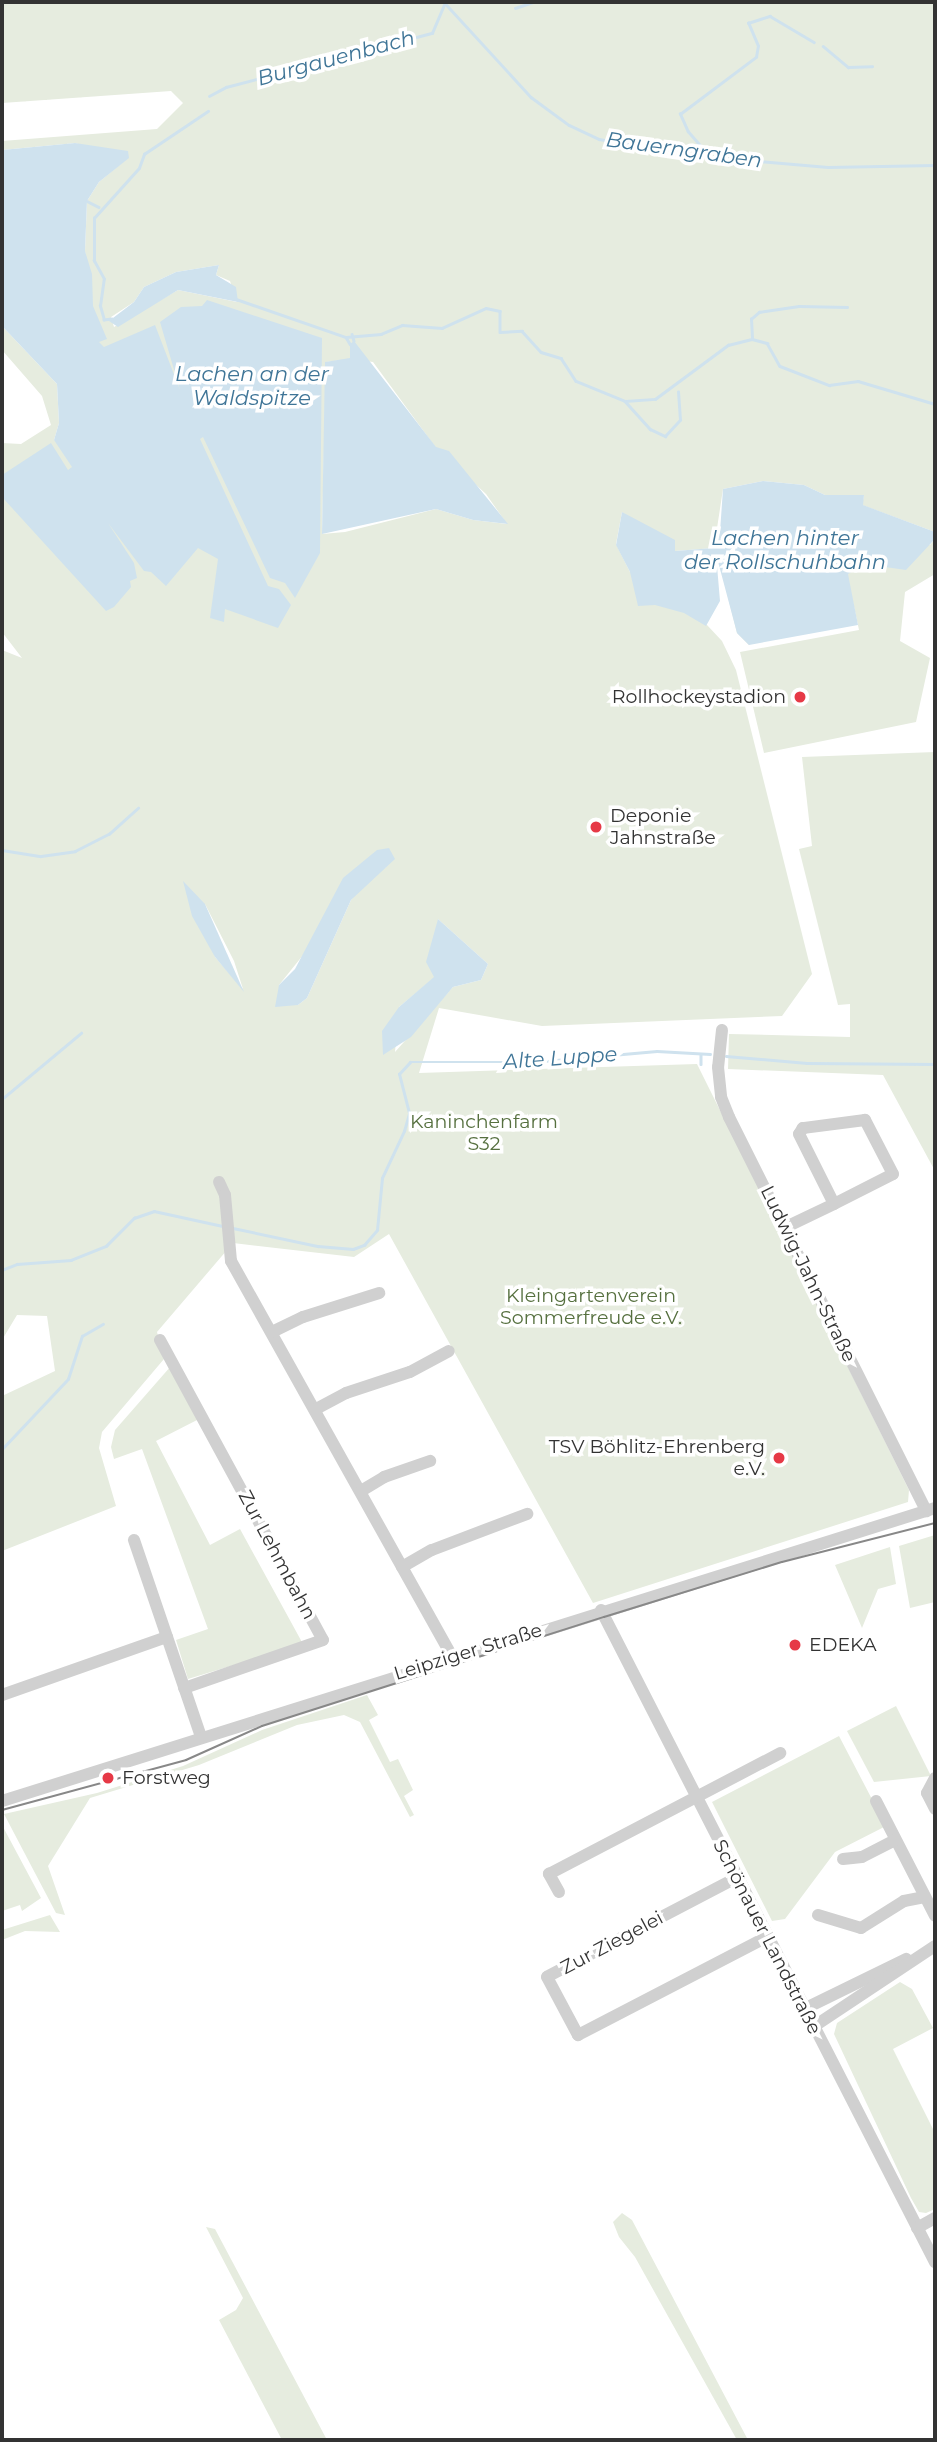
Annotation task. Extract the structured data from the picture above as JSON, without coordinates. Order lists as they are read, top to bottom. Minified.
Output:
{"streets":{"street":["Ludwig-Jahn-Straße","Zur Lehmbahn","Leipziger Straße","Schönauer Landstraße","Zur Ziegelei"]},"crossings":[["Ludwig-Jahn-Straße","Leipziger Straße"],["Leipziger Straße","Schönauer Landstraße"],["Schönauer Landstraße","Zur Ziegelei"]],"water":["Burgauenbach","Bauerngraben","Lachen an der Waldspitze","Lachen hinter der Rollschuhbahn","Alte Luppe"],"parks":["Kaninchenfarm S32","Kleingartenverein Sommerfreude e.V."],"places":["Rollhockeystadion","Deponie Jahnstraße","TSV Böhlitz-Ehrenberg e.V.","EDEKA","Forstweg"]}
